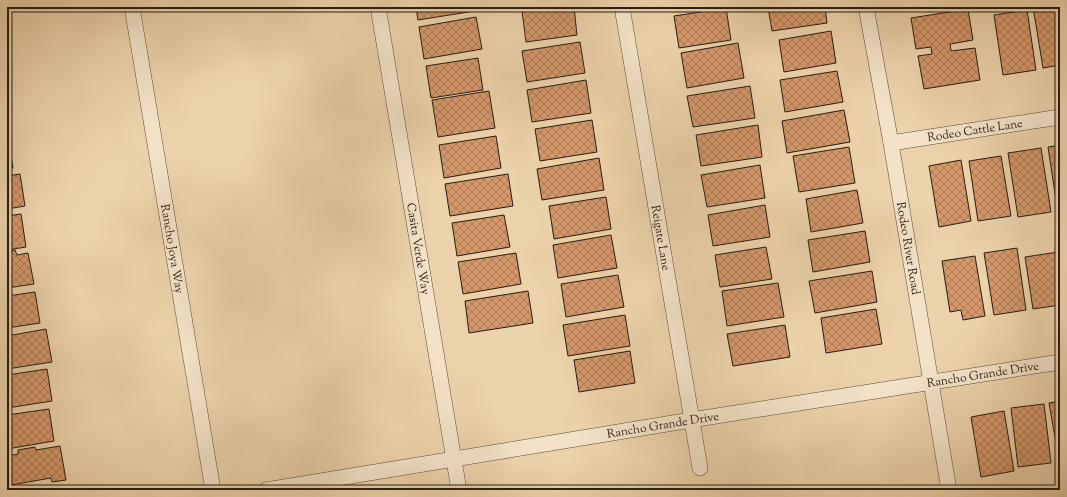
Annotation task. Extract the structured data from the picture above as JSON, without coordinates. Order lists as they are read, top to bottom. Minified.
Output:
{"streets":{"street":["Rodeo Cattle Lane","Reigate Lane","Rancho Joya Way","Casita Verde Way","Rodeo River Road","Rancho Grande Drive"]},"crossings":[["Rodeo Cattle Lane","Rodeo River Road"],["Reigate Lane","Rancho Grande Drive"],["Casita Verde Way","Rancho Grande Drive"],["Rodeo River Road","Rancho Grande Drive"]]}
